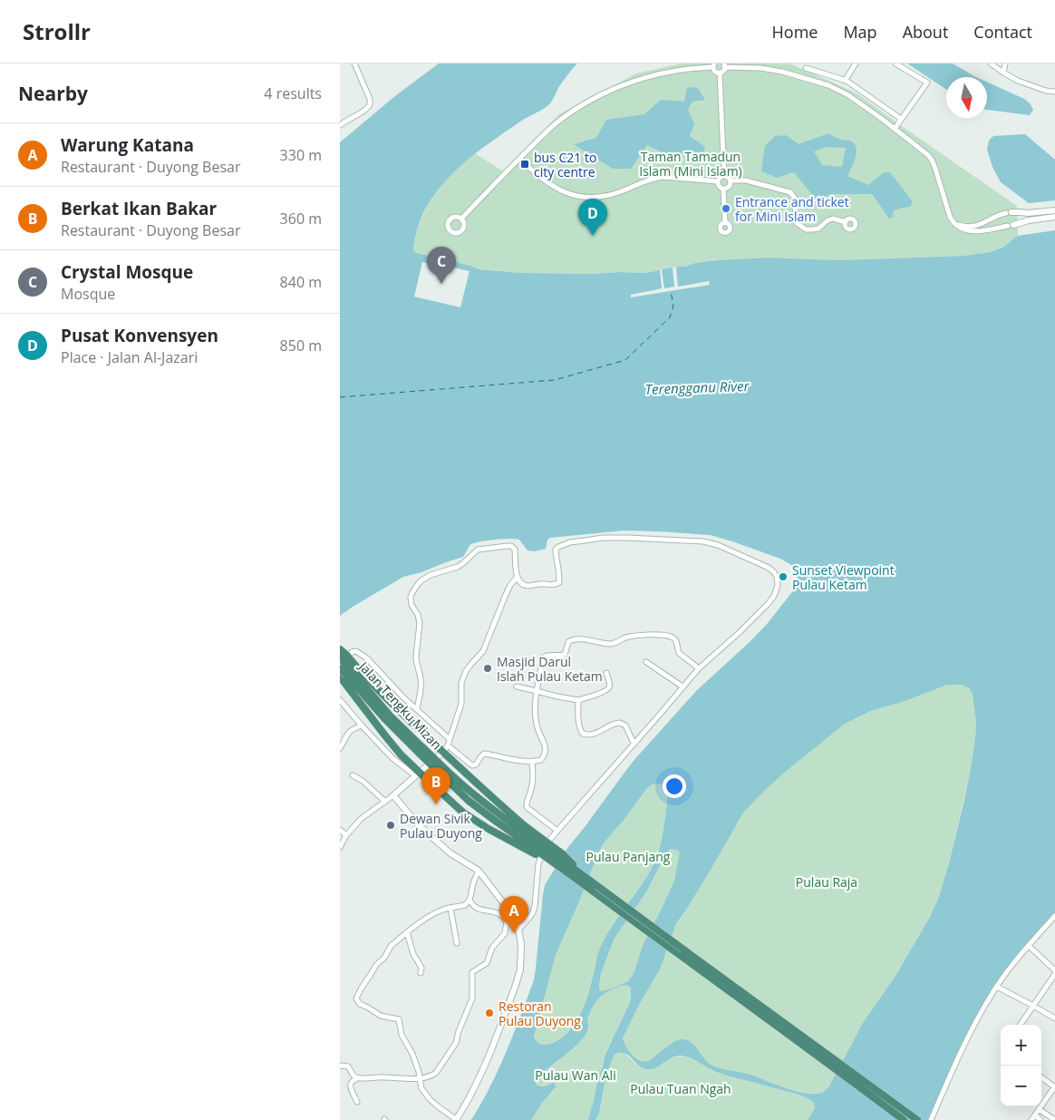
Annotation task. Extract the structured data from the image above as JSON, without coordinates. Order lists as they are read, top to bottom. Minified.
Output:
{"streets":{"highway":["Jalan Tengku Mizan"]},"water":["Terengganu River"],"parks":["Taman Tamadun Islam (Mini Islam)","Pulau Panjang","Pulau Raja","Pulau Wan Ali","Pulau Tuan Ngah"],"places":{"transit":["bus C21 to city centre"],"other":["Entrance and ticket for Mini Islam","Sunset Viewpoint Pulau Ketam","Masjid Darul Islah Pulau Ketam","Dewan Sivik Pulau Duyong","Restoran Pulau Duyong"]},"north":"bottom","page":{"header":"Strollr","nav":["Home","Map","About","Contact"],"heading":["Nearby","4 results"],"list":[{"mark":"A","name":"Warung Katana","note":"Restaurant · Duyong Besar","value":"330 m"},{"mark":"B","name":"Berkat Ikan Bakar","note":"Restaurant · Duyong Besar","value":"360 m"},{"mark":"C","name":"Crystal Mosque","note":"Mosque","value":"840 m"},{"mark":"D","name":"Pusat Konvensyen","note":"Place · Jalan Al-Jazari","value":"850 m"}],"pins":["D","C","B","A"],"map_buttons":["+","−"]}}
